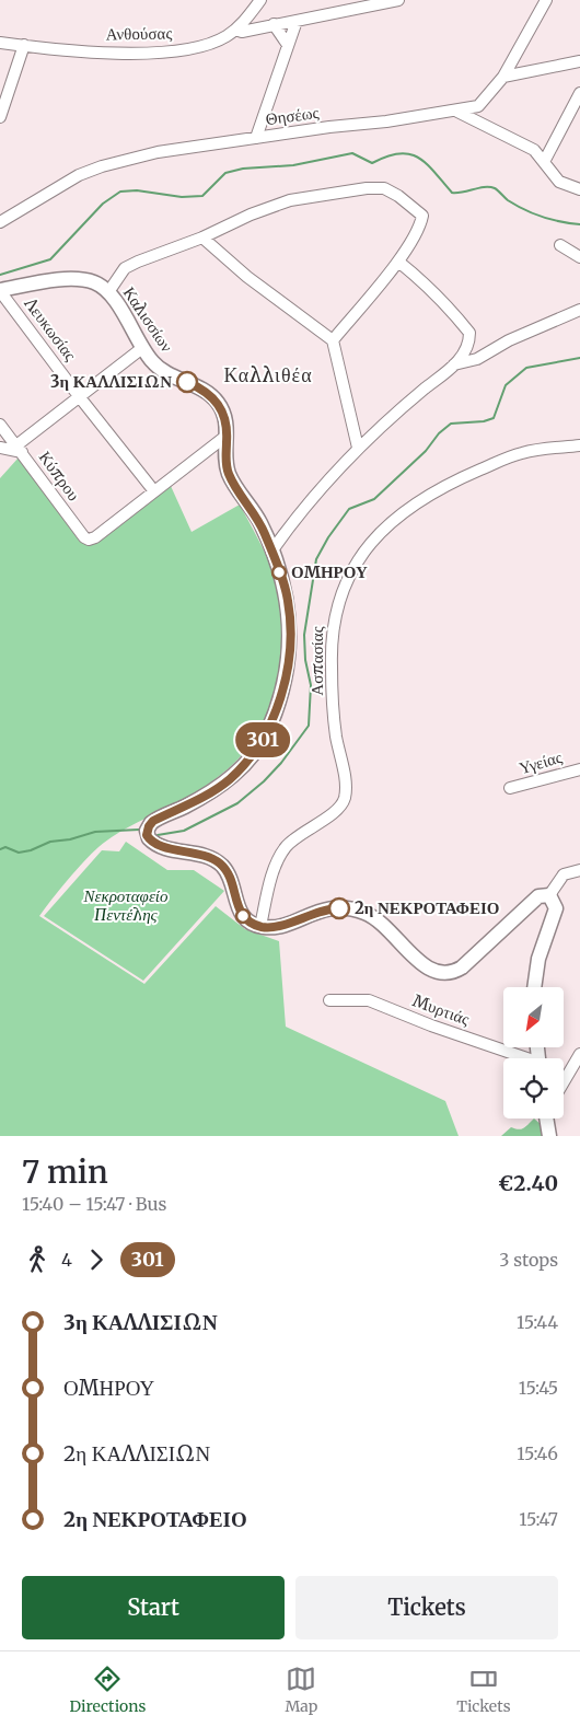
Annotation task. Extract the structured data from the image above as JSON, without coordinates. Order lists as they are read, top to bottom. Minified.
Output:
{"streets":{"main road":["Καλισσίων"],"street":["Ανθούσας","Θησέως","Λευκωσίας","Κύπρου","Ασπασίας","Υγείας","Μυρτιάς"]},"crossings":[["Καλισσίων","Λευκωσίας"],["Καλισσίων","Ασπασίας"],["Λευκωσίας","Κύπρου"]],"districts":["Καλλιθέα"],"parks":["Νεκροταφείο Πεντέλης"],"places":["3η ΚΑΛΛΙΣΙΩΝ","ΟΜΗΡΟΥ","2η ΝΕΚΡΟΤΑΦΕΙΟ"],"lines":["bus line 301"],"north":"bottom left","page":{"on_map":"301","heading":["7 min","15:40 – 15:47 · Bus","€2.40"],"legs":["4","301","3 stops"],"list":[{"name":"3η ΚΑΛΛΙΣΙΩΝ","value":"15:44"},{"name":"ΟΜΗΡΟΥ","value":"15:45"},{"name":"2η ΚΑΛΛΙΣΙΩΝ","value":"15:46"},{"name":"2η ΝΕΚΡΟΤΑΦΕΙΟ","value":"15:47"}],"buttons":["Start","Tickets"],"tabs":["Directions","Map","Tickets"]}}
